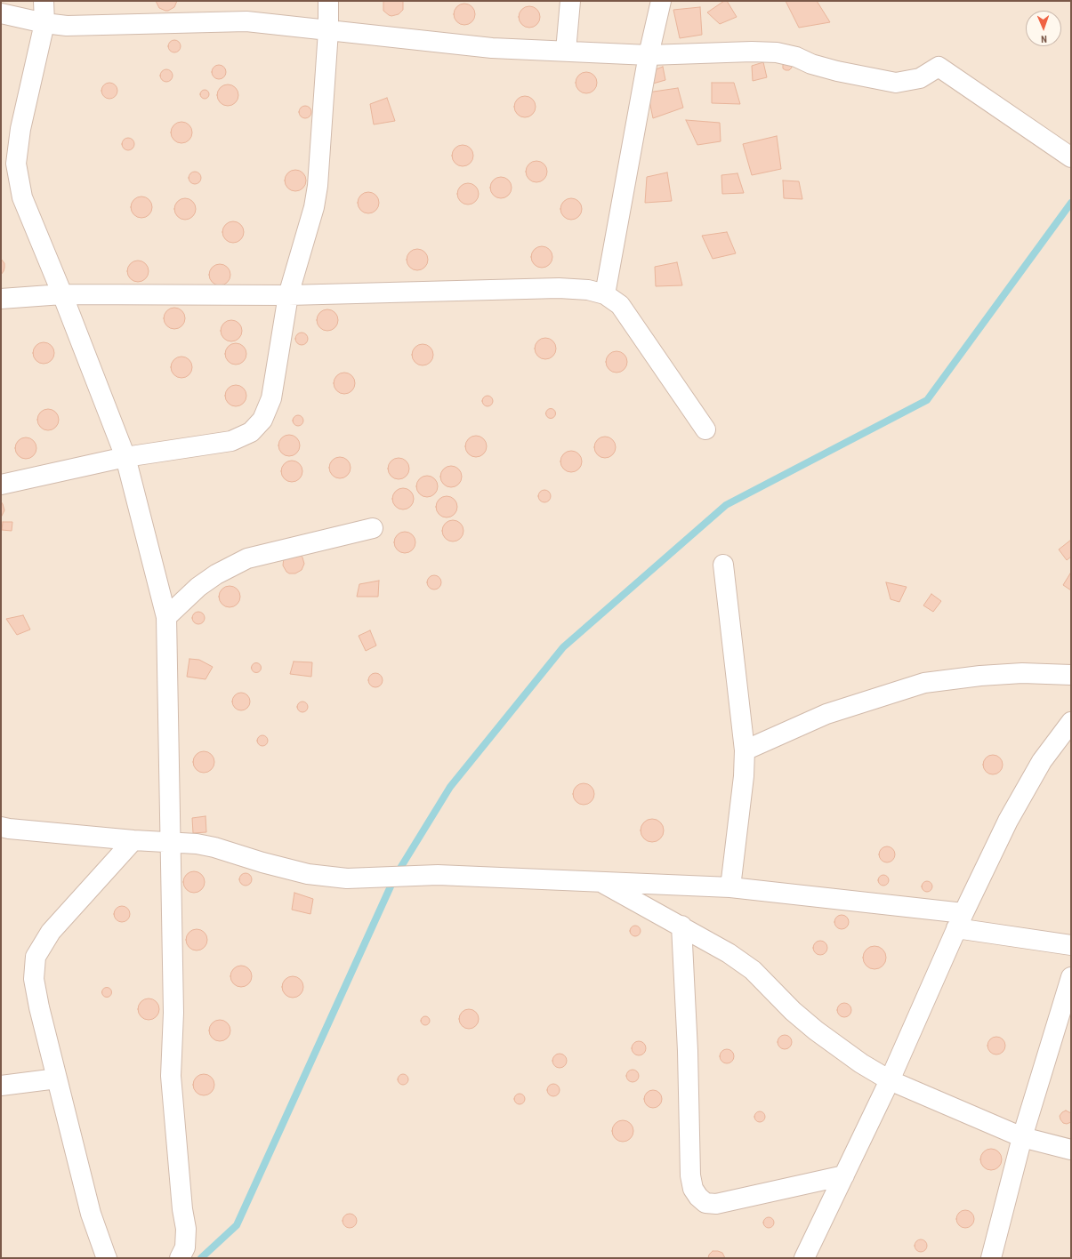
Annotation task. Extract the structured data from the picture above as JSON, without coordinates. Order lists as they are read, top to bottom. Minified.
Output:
{"north":"bottom"}
